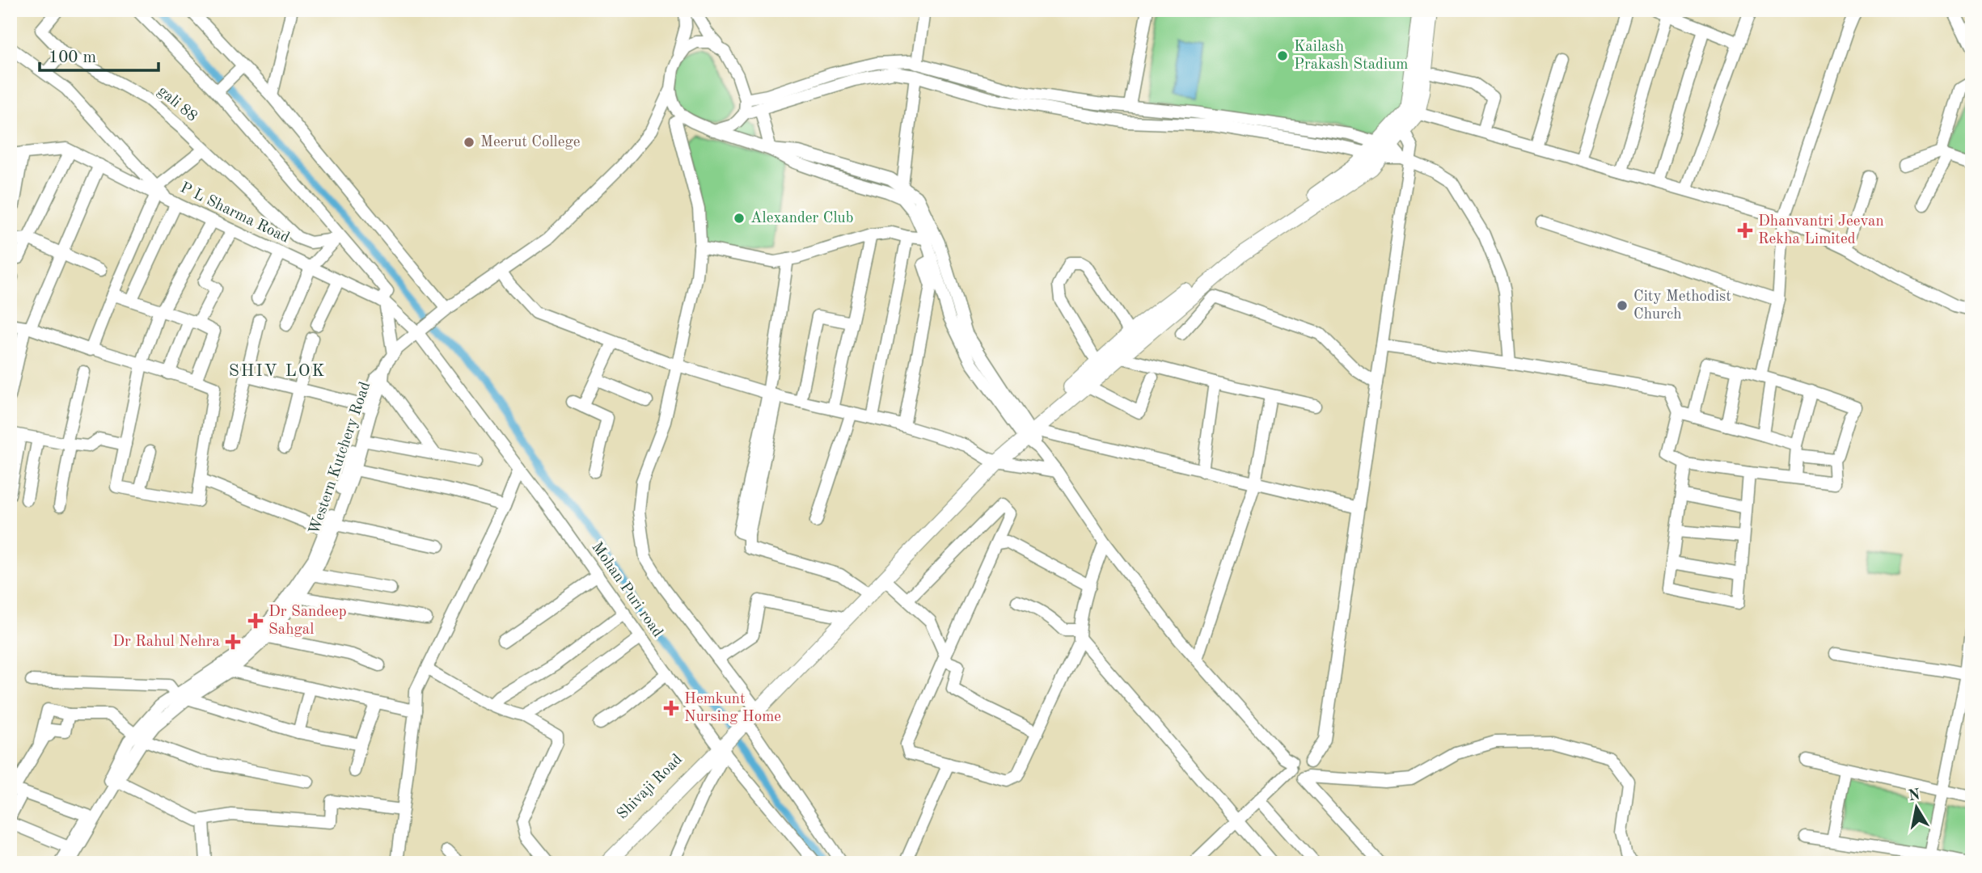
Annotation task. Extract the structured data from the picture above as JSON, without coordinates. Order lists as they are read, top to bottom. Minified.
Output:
{"streets":{"main road":["Shivaji Road"],"street":["gali 88","P L Sharma Road","Western Kutchery Road","Mohan Puri road"]},"crossings":[["gali 88","P L Sharma Road"],["P L Sharma Road","Western Kutchery Road"],["P L Sharma Road","Mohan Puri road"],["Western Kutchery Road","Mohan Puri road"],["Mohan Puri road","Shivaji Road"]],"districts":["SHIV LOK"],"places":{"other":["Kailash Prakash Stadium","Meerut College","Alexander Club","City Methodist Church"],"health":["Dhanvantri Jeevan Rekha Limited","Dr Sandeep Sahgal","Dr Rahul Nehra","Hemkunt Nursing Home"]},"scale_bar":"100 m","north":"top"}
